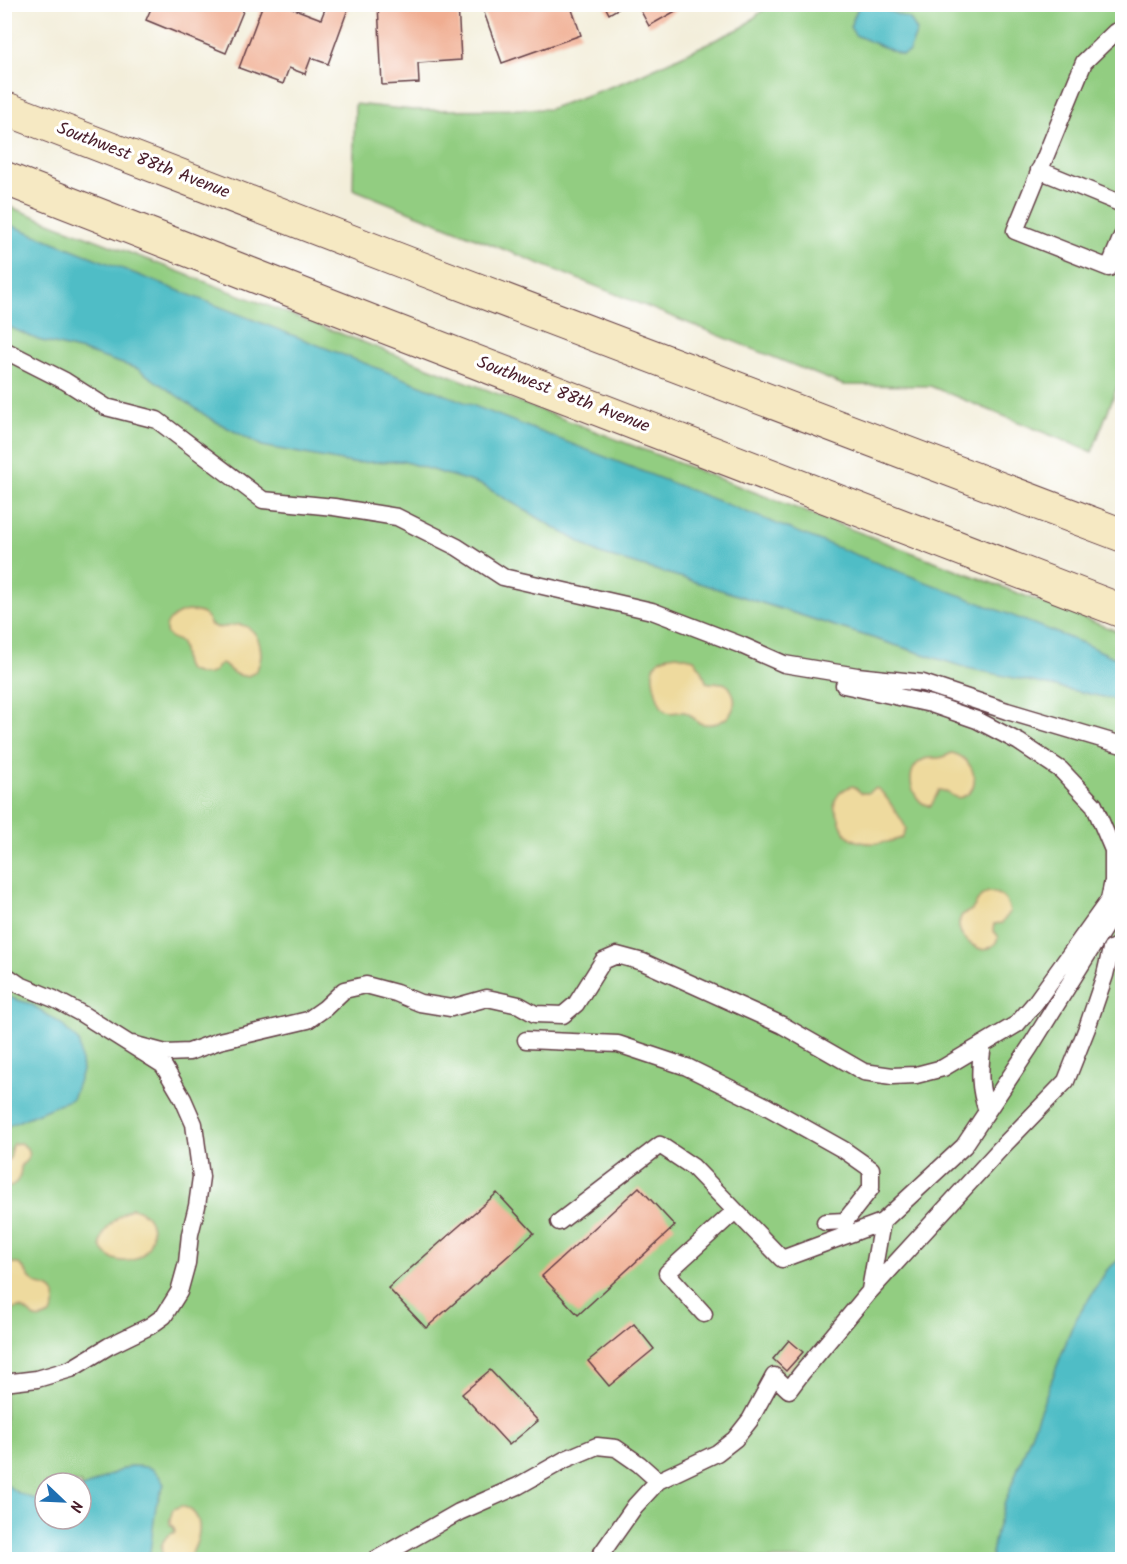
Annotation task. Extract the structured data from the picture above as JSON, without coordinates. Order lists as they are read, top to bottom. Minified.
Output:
{"streets":{"main road":["Southwest 88th Avenue"]},"north":"bottom right"}
